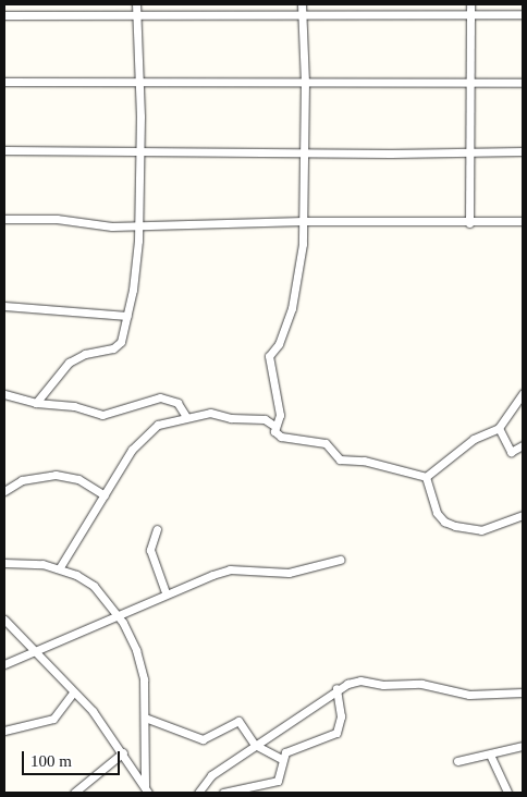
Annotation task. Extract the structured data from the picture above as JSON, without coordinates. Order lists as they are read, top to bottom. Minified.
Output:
{"scale_bar":"100 m"}
